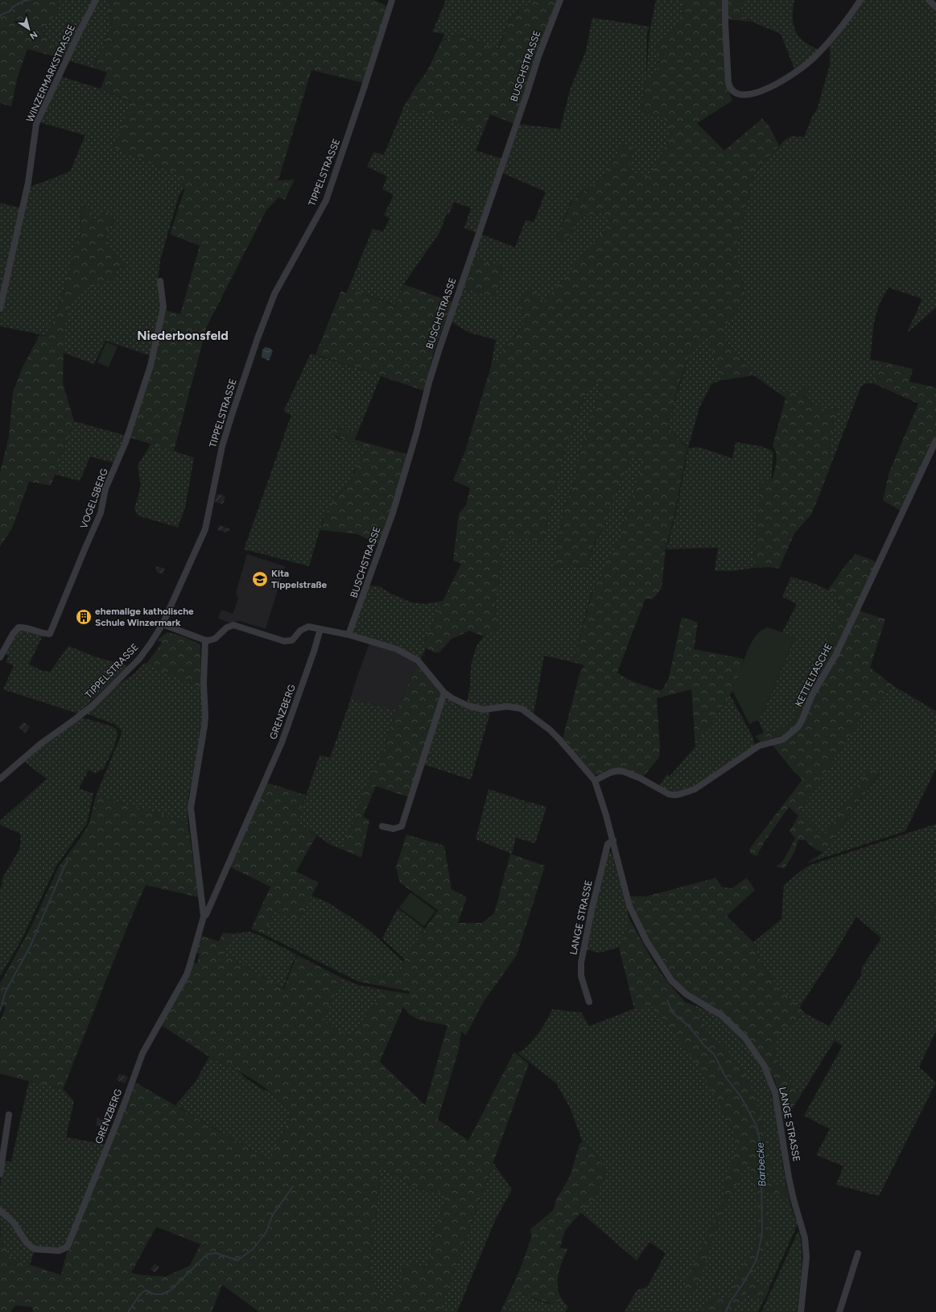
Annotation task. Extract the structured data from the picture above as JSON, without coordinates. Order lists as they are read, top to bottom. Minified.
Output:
{"streets":{"street":["BUSCHSTRASSE","WINZERMARKSTRASSE","TIPPELSTRASSE","VOGELSBERG","KETTELTASCHE","GRENZBERG","LANGE STRASSE"]},"crossings":[["BUSCHSTRASSE","LANGE STRASSE"],["KETTELTASCHE","LANGE STRASSE"],["GRENZBERG","LANGE STRASSE"]],"districts":["Niederbonsfeld"],"water":["Barbecke"],"places":{"school or university":["Kita Tippelstraße"],"building":["ehemalige katholische Schule Winzermark"]},"north":"bottom right"}
